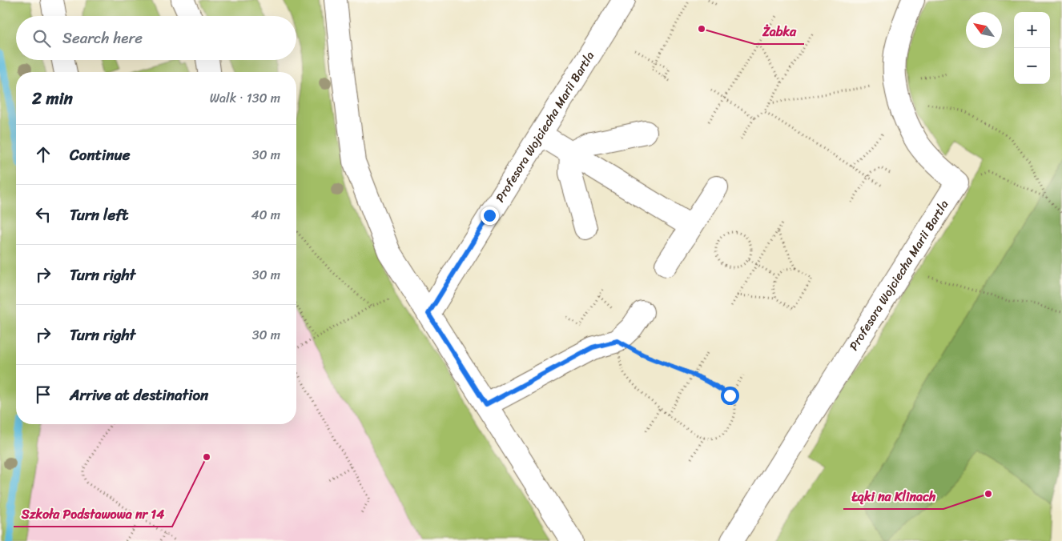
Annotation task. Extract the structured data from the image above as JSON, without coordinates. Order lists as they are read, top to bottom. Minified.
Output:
{"streets":{"street":["Profesora Wojciecha Marii Bartla"]},"places":["Żabka","Szkoła Podstawowa nr 14","Łąki na Klinach"],"north":"top left","page":{"map_buttons":["+","−"],"search":"Search here","heading":["2 min","Walk · 130 m"],"list":[["Continue","30 m"],["Turn left","40 m"],["Turn right","30 m"],["Turn right","30 m"],"Arrive at destination"]}}
